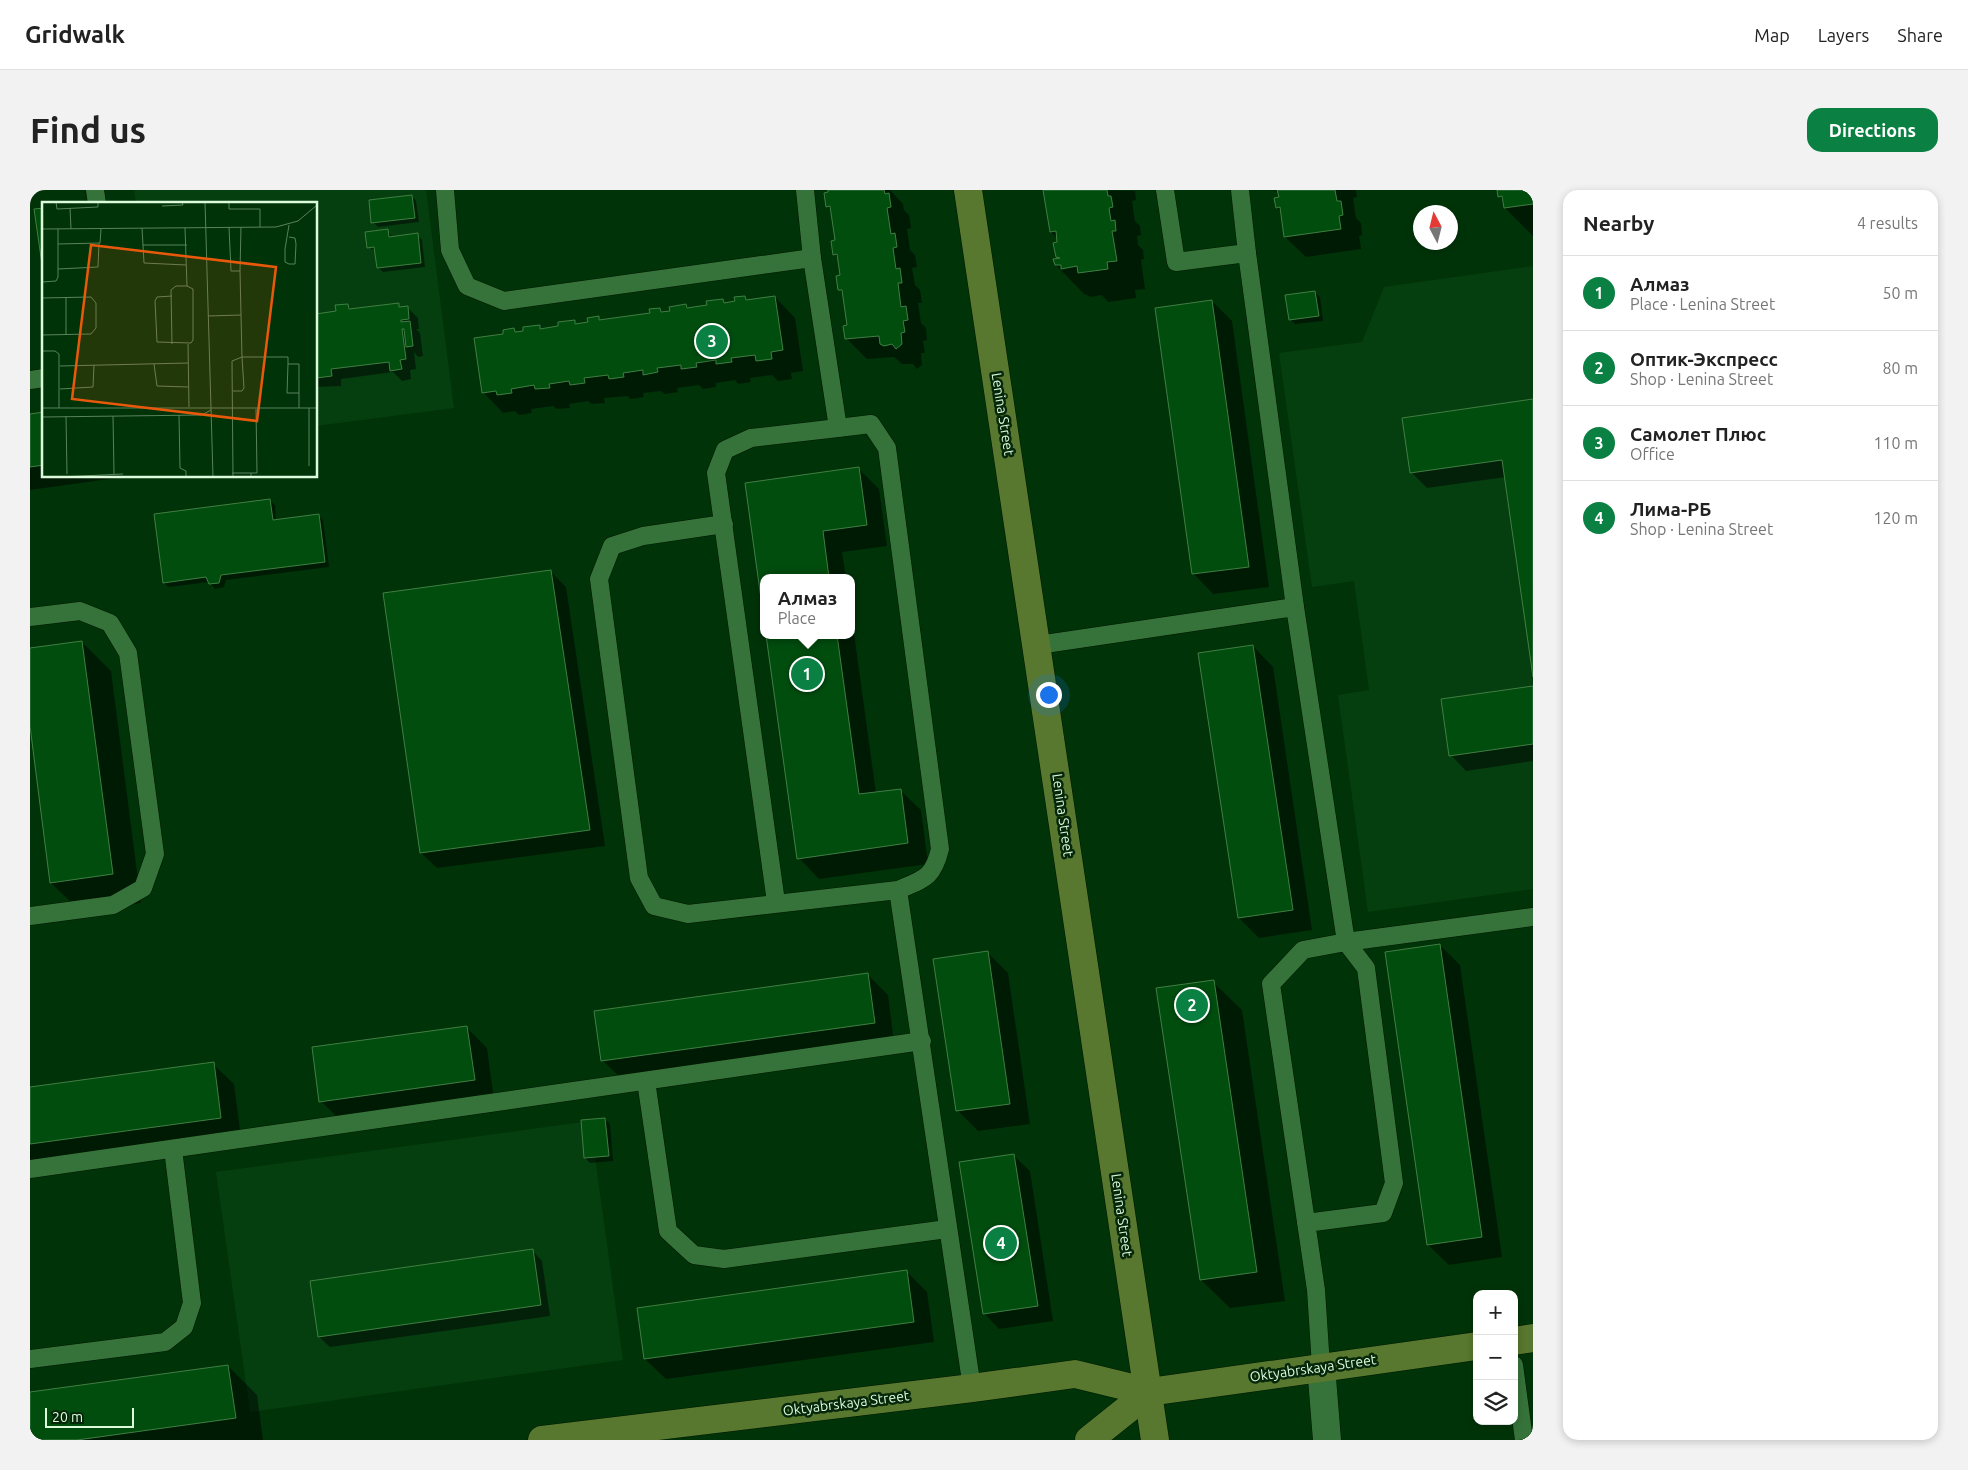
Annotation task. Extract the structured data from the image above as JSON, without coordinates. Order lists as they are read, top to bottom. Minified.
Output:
{"streets":{"street":["Lenina Street","Oktyabrskaya Street"]},"crossings":[["Lenina Street","Oktyabrskaya Street"]],"scale_bar":"20 m","north":"top","page":{"header":"Gridwalk","nav":["Map","Layers","Share"],"buttons":"Directions","title":"Find us","heading":["Nearby","4 results"],"list":[{"mark":"1","name":"Алмаз","note":"Place · Lenina Street","value":"50 m"},{"mark":"2","name":"Оптик-Экспресс","note":"Shop · Lenina Street","value":"80 m"},{"mark":"3","name":"Самолет Плюс","note":"Office","value":"110 m"},{"mark":"4","name":"Лима-РБ","note":"Shop · Lenina Street","value":"120 m"}],"pins":["3","1","2","4"],"popup":["Алмаз","Place"],"map_buttons":["+","−"],"scale":"20 m"}}
